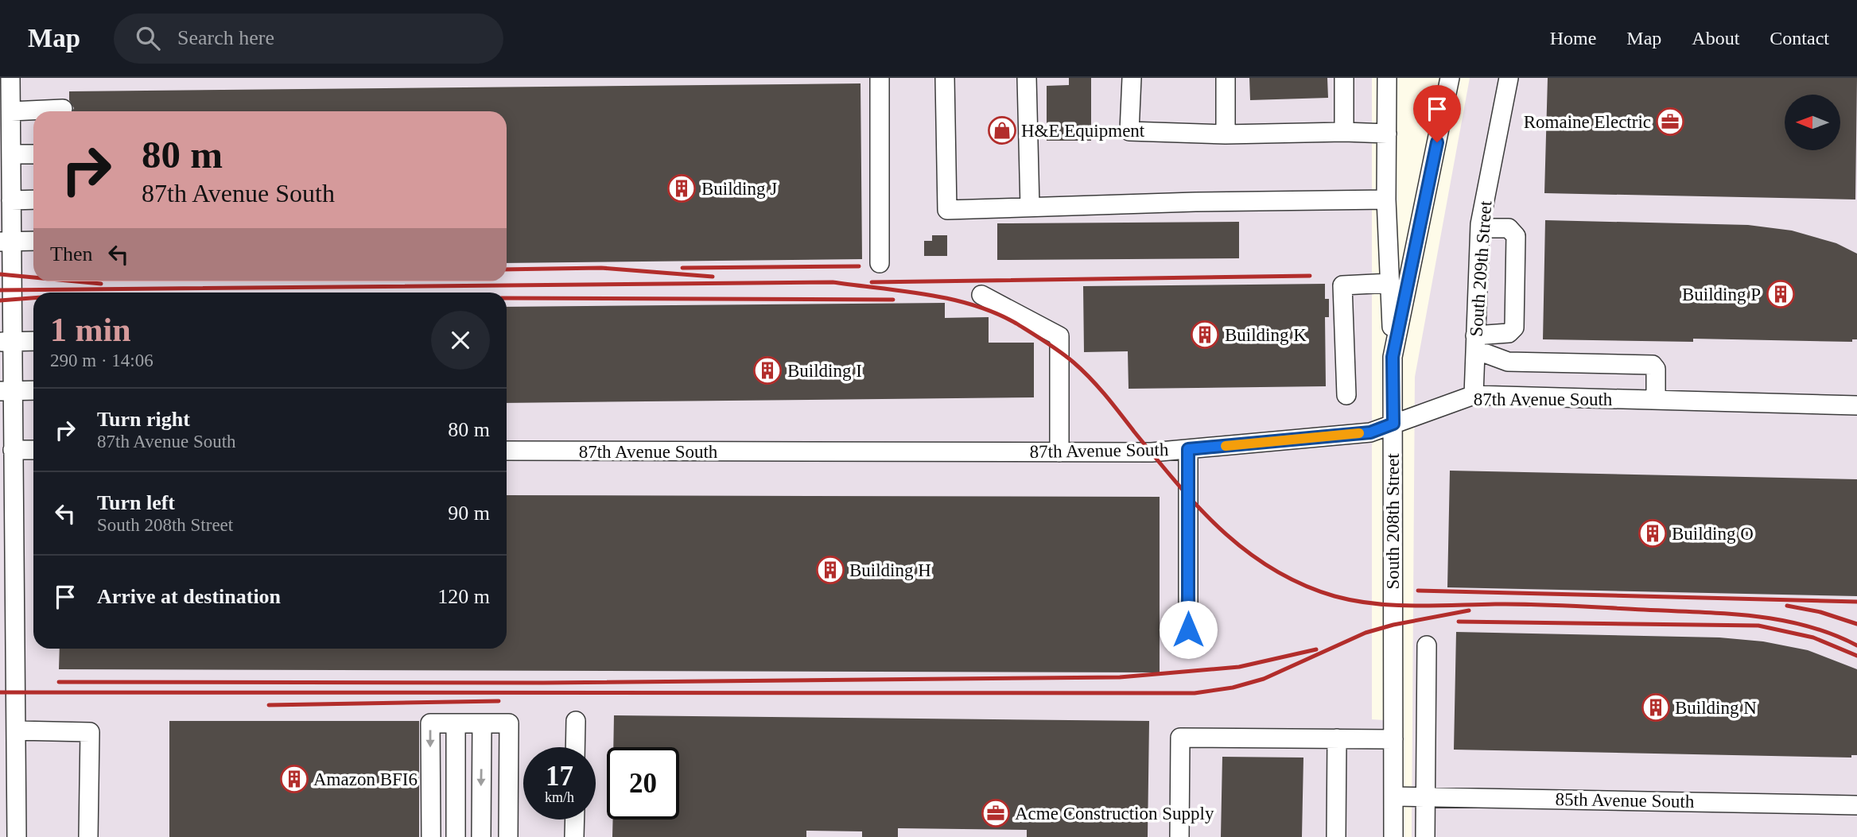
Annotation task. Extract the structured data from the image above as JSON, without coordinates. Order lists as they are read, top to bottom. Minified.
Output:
{"streets":{"street":["South 209th Street","87th Avenue South","South 208th Street","85th Avenue South"]},"crossings":[["South 209th Street","87th Avenue South"],["87th Avenue South","South 208th Street"],["South 208th Street","85th Avenue South"]],"places":{"office":["Romaine Electric","Acme Construction Supply"],"shop":["H&E Equipment"],"building":["Building J","Building P","Building K","Building I","Building O","Building H","Building N","Amazon BFI6"]},"north":"left","page":{"header":"Map","search":"Search here","nav":["Home","Map","About","Contact"],"turn":["80 m","87th Avenue South"],"then":"Then","heading":["1 min","290 m · 14:06"],"list":[{"name":"Turn right","note":"87th Avenue South","value":"80 m"},{"name":"Turn left","note":"South 208th Street","value":"90 m"},{"name":"Arrive at destination","value":"120 m"}],"speed":"17 km/h","limit":"20"}}
